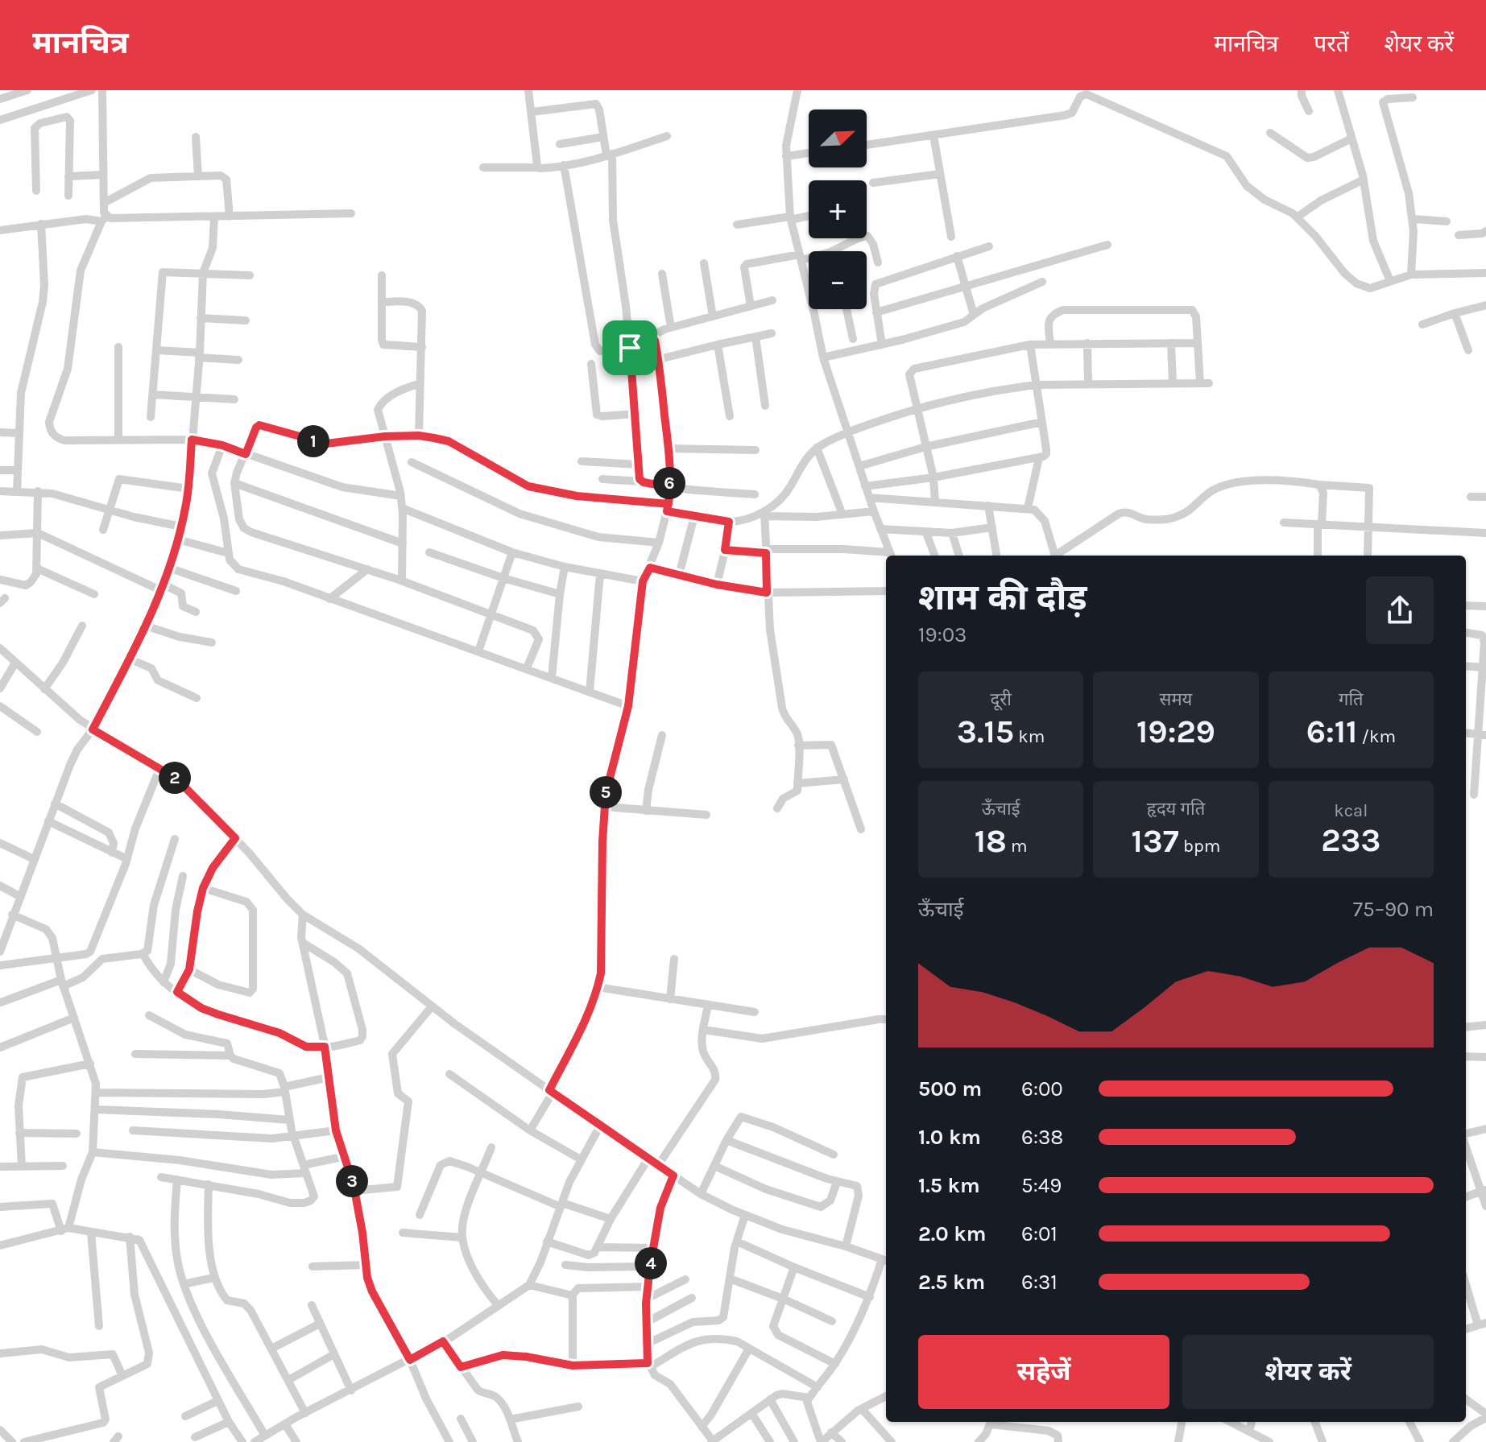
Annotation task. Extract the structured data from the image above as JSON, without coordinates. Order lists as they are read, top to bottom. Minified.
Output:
{"north":"top right","page":{"header":"मानचित्र","nav":["मानचित्र","परतें","शेयर करें"],"map_buttons":["+","−"],"pins":["1","6","2","5","3","4"],"heading":["शाम की दौड़","19:03"],"stats":[["दूरी","3.15 km"],["समय","19:29"],["गति","6:11 /km"],["ऊँचाई","18 m"],["हृदय गति","137 bpm"],["kcal","233"]],"chart":["ऊँचाई","75–90 m"],"list":[{"name":"500 m","note":"6:00"},{"name":"1.0 km","note":"6:38"},{"name":"1.5 km","note":"5:49"},{"name":"2.0 km","note":"6:01"},{"name":"2.5 km","note":"6:31"}],"buttons":["सहेजें","शेयर करें"]}}
